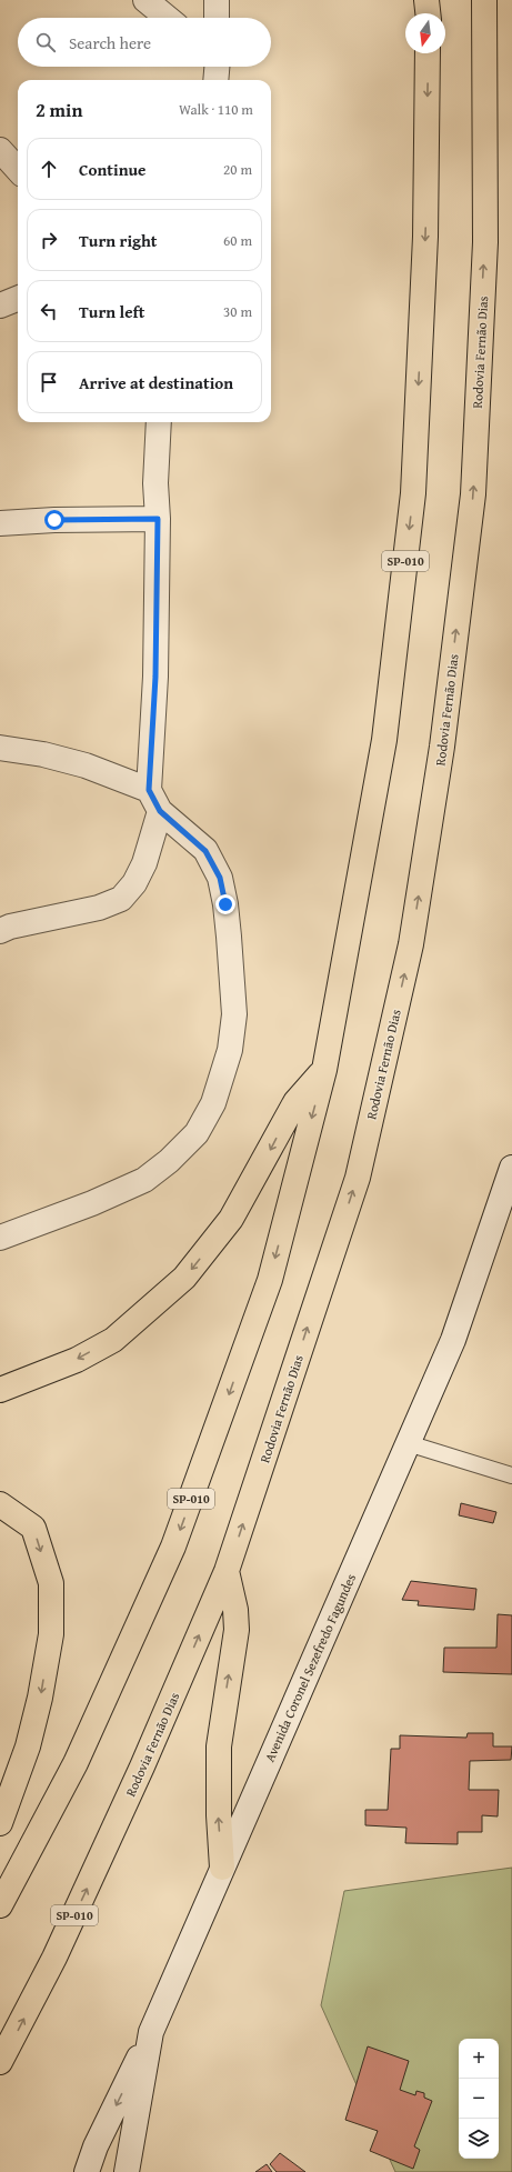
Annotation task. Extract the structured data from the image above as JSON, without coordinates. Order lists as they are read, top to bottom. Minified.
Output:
{"streets":{"highway":["Rodovia Fernão Dias","SP-010"],"street":["Avenida Coronel Sezefredo Fagundes"]},"north":"bottom","page":{"search":"Search here","heading":["2 min","Walk · 110 m"],"list":[["Continue","20 m"],["Turn right","60 m"],["Turn left","30 m"],"Arrive at destination"],"map_buttons":["+","−"]}}
